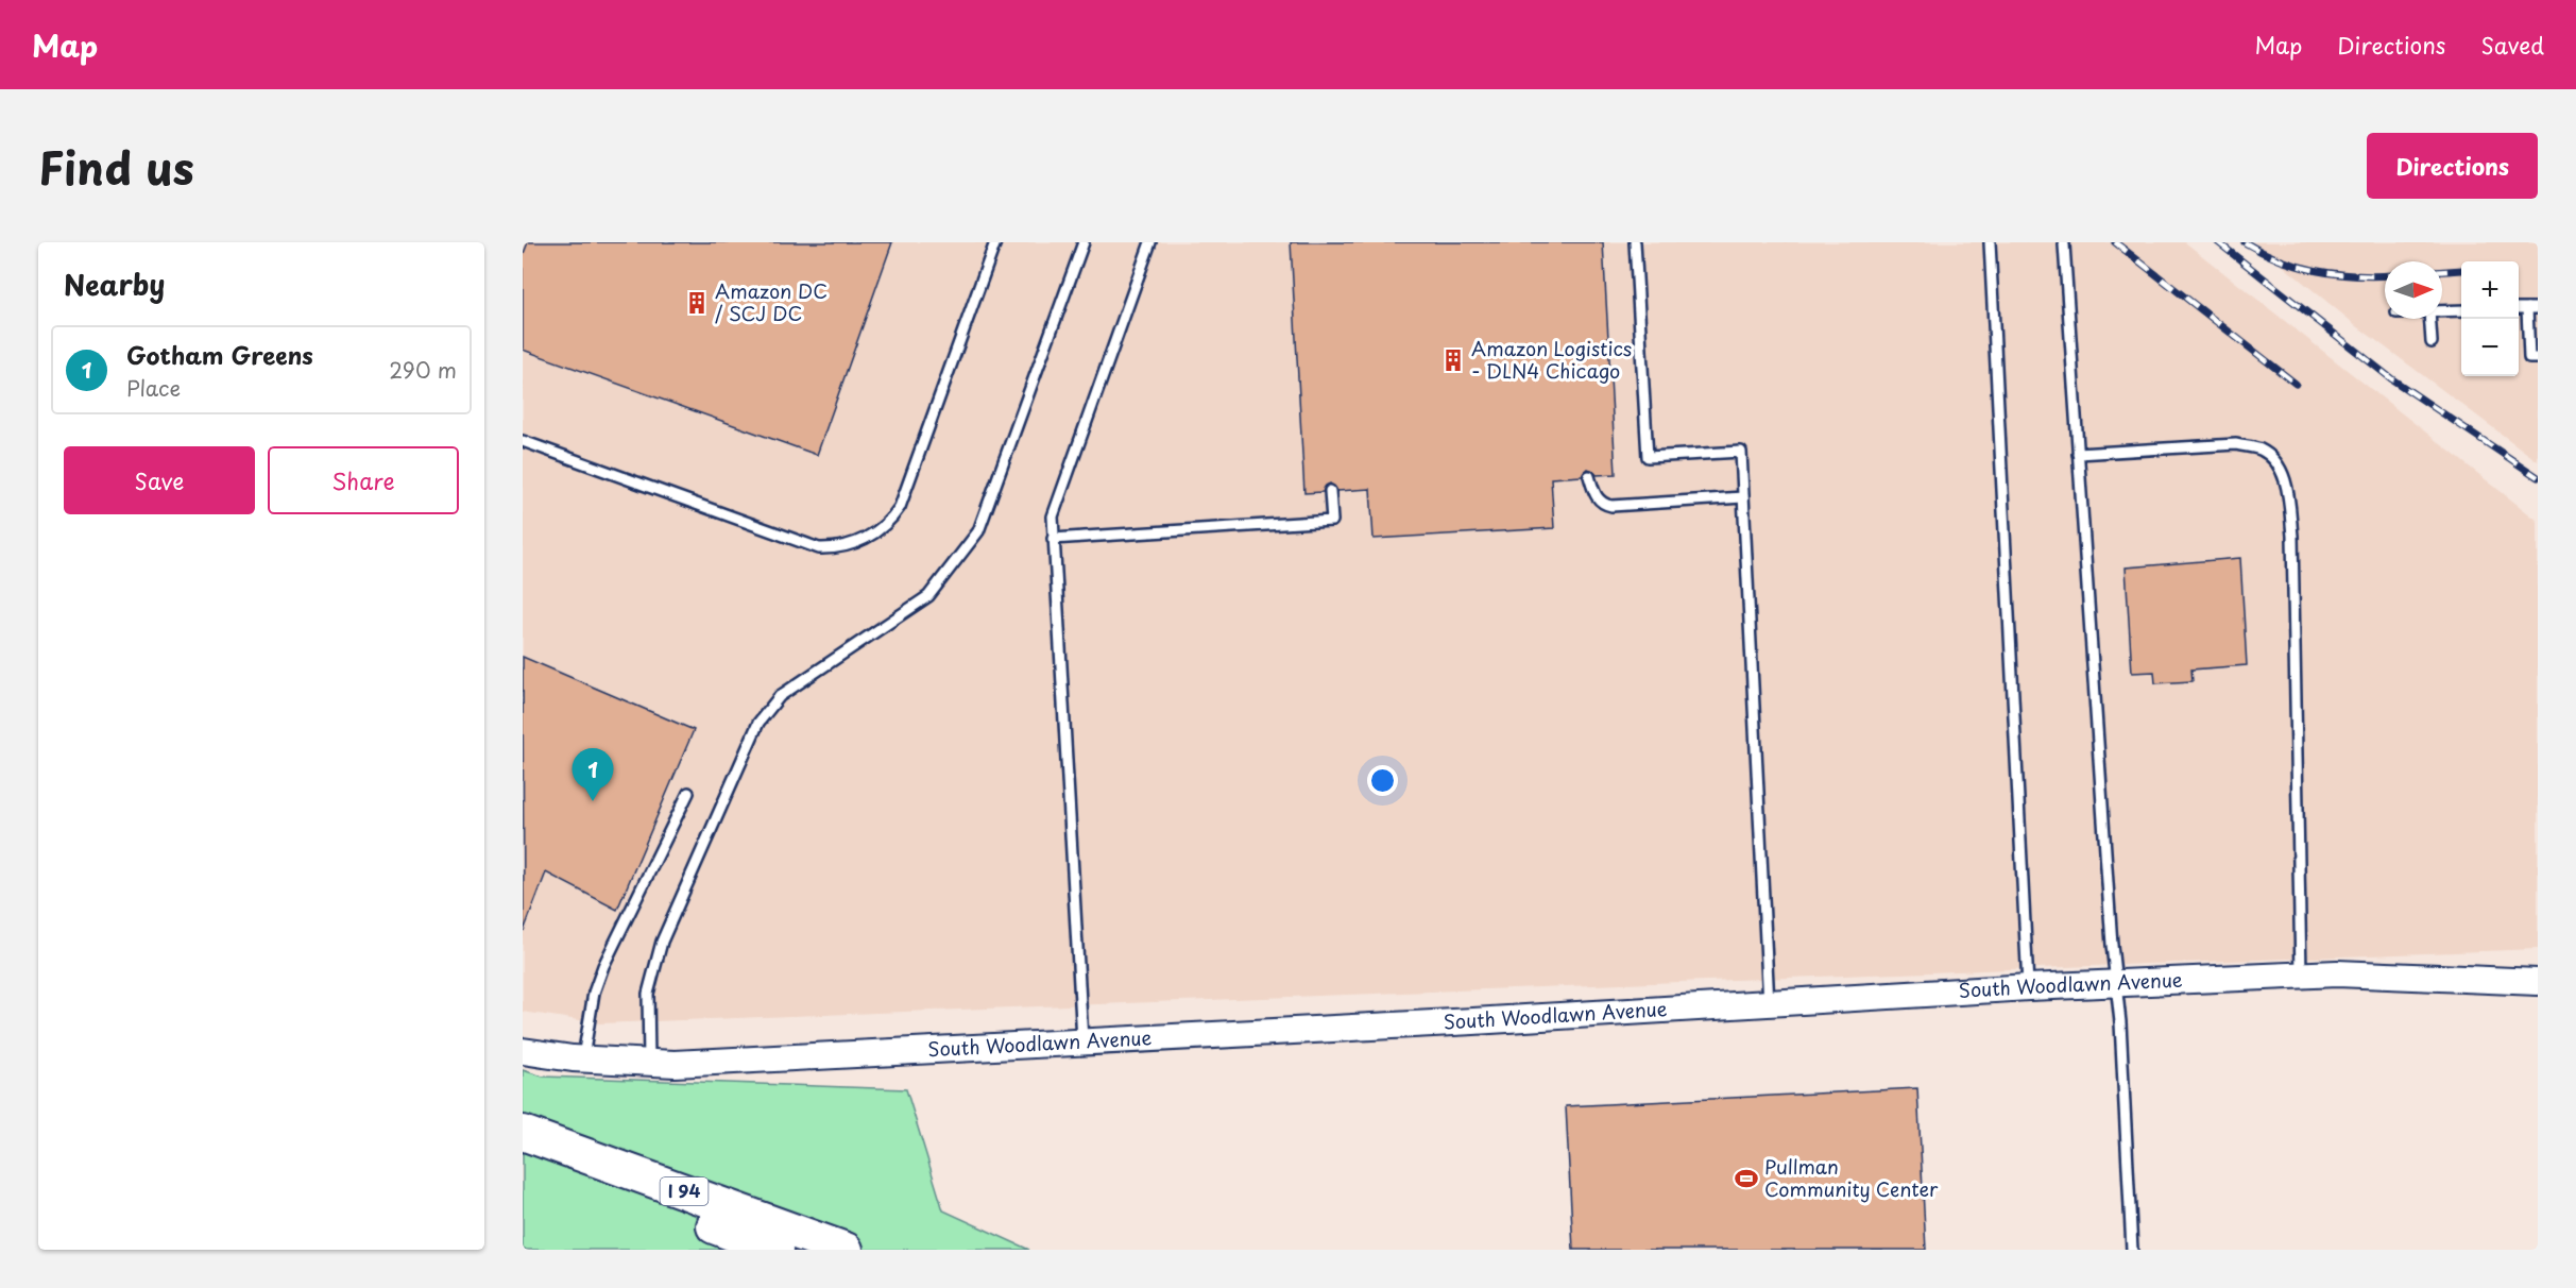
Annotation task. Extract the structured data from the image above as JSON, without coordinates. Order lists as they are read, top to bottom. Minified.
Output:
{"streets":{"highway":["I 94"],"street":["South Woodlawn Avenue"]},"places":{"building":["Amazon DC / SCJ DC","Amazon Logistics - DLN4 Chicago"],"sports":["Pullman Community Center"]},"north":"right","page":{"header":"Map","nav":["Map","Directions","Saved"],"title":"Find us","buttons":["Directions",["Save","Share"]],"heading":"Nearby","map_buttons":["+","−"],"list":[{"mark":"1","name":"Gotham Greens","note":"Place","value":"290 m"}],"pins":"1"}}
